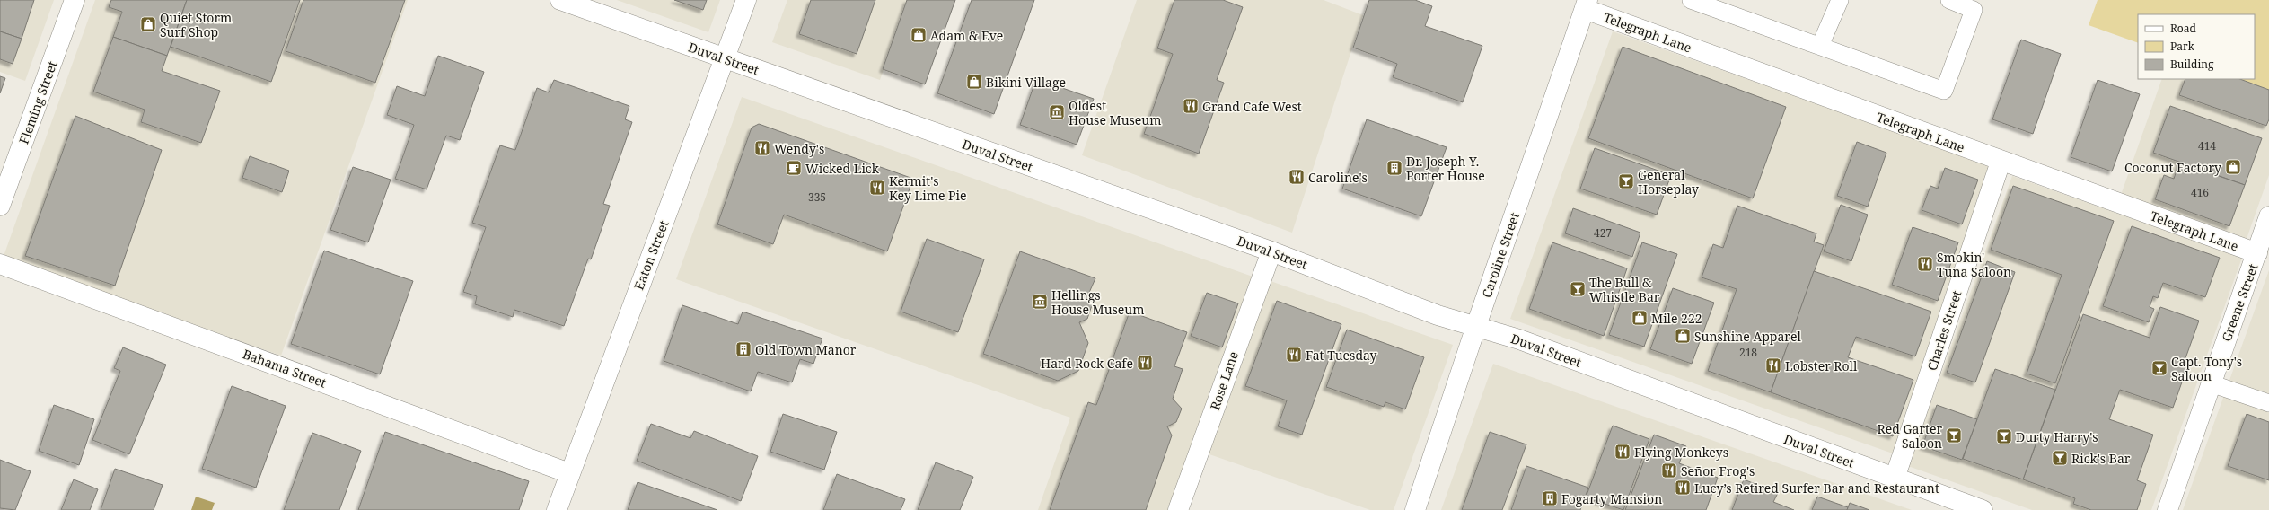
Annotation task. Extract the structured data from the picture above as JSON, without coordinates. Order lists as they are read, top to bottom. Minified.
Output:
{"streets":{"street":["Telegraph Lane","Duval Street","Fleming Street","Eaton Street","Caroline Street","Greene Street","Charles Street","Bahama Street","Rose Lane"]},"crossings":[["Telegraph Lane","Caroline Street"],["Telegraph Lane","Greene Street"],["Telegraph Lane","Charles Street"],["Duval Street","Eaton Street"],["Duval Street","Caroline Street"],["Duval Street","Charles Street"],["Duval Street","Rose Lane"],["Eaton Street","Bahama Street"]],"places":{"shop":["Quiet Storm Surf Shop","Adam & Eve","Bikini Village","Coconut Factory","Mile 222","Sunshine Apparel"],"restaurant":["Grand Cafe West","Wendy's","Caroline's","Kermit's Key Lime Pie","Smokin' Tuna Saloon","Fat Tuesday","Hard Rock Cafe","Lobster Roll","Flying Monkeys","Señor Frog's","Lucy’s Retired Surfer Bar and Restaurant"],"museum":["Oldest House Museum","Hellings House Museum"],"cafe":["Wicked Lick"],"building":["Dr. Joseph Y. Porter House","Old Town Manor","Fogarty Mansion"],"bar":["General Horseplay","The Bull & Whistle Bar","Capt. Tony's Saloon","Red Garter Saloon","Durty Harry's","Rick's Bar"]},"house_numbers":["414","416","335","427","218"],"legend":["Road","Park","Building"]}
